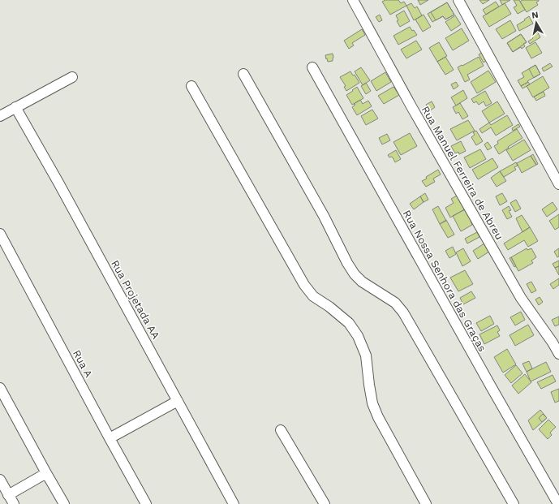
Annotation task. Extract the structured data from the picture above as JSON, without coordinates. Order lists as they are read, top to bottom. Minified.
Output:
{"streets":{"street":["Rua Manuel Ferreira de Abreu","Rua Nossa Senhora das Graças","Rua Projetada AA","Rua A"]},"north":"top"}
